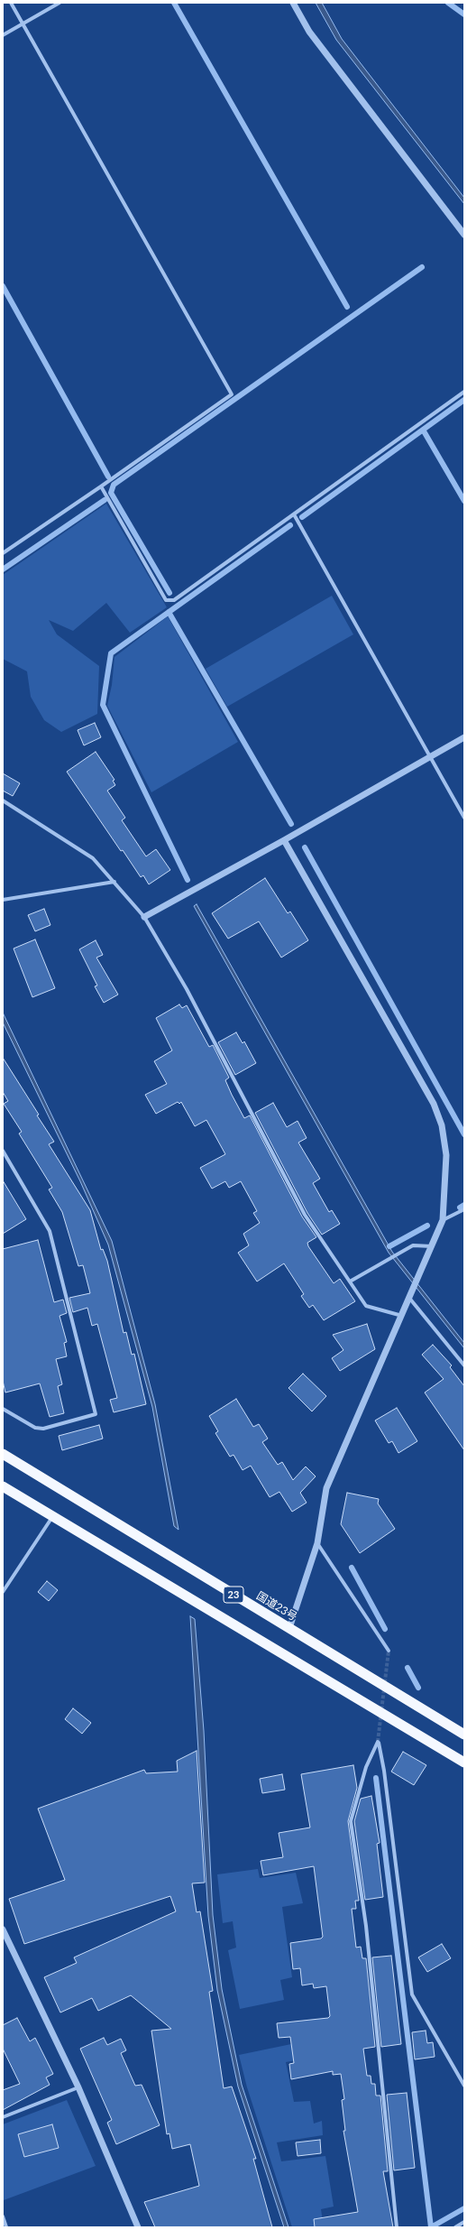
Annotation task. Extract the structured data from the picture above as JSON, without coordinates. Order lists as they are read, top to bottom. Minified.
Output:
{"streets":{"highway":["23","国道23号"]}}
